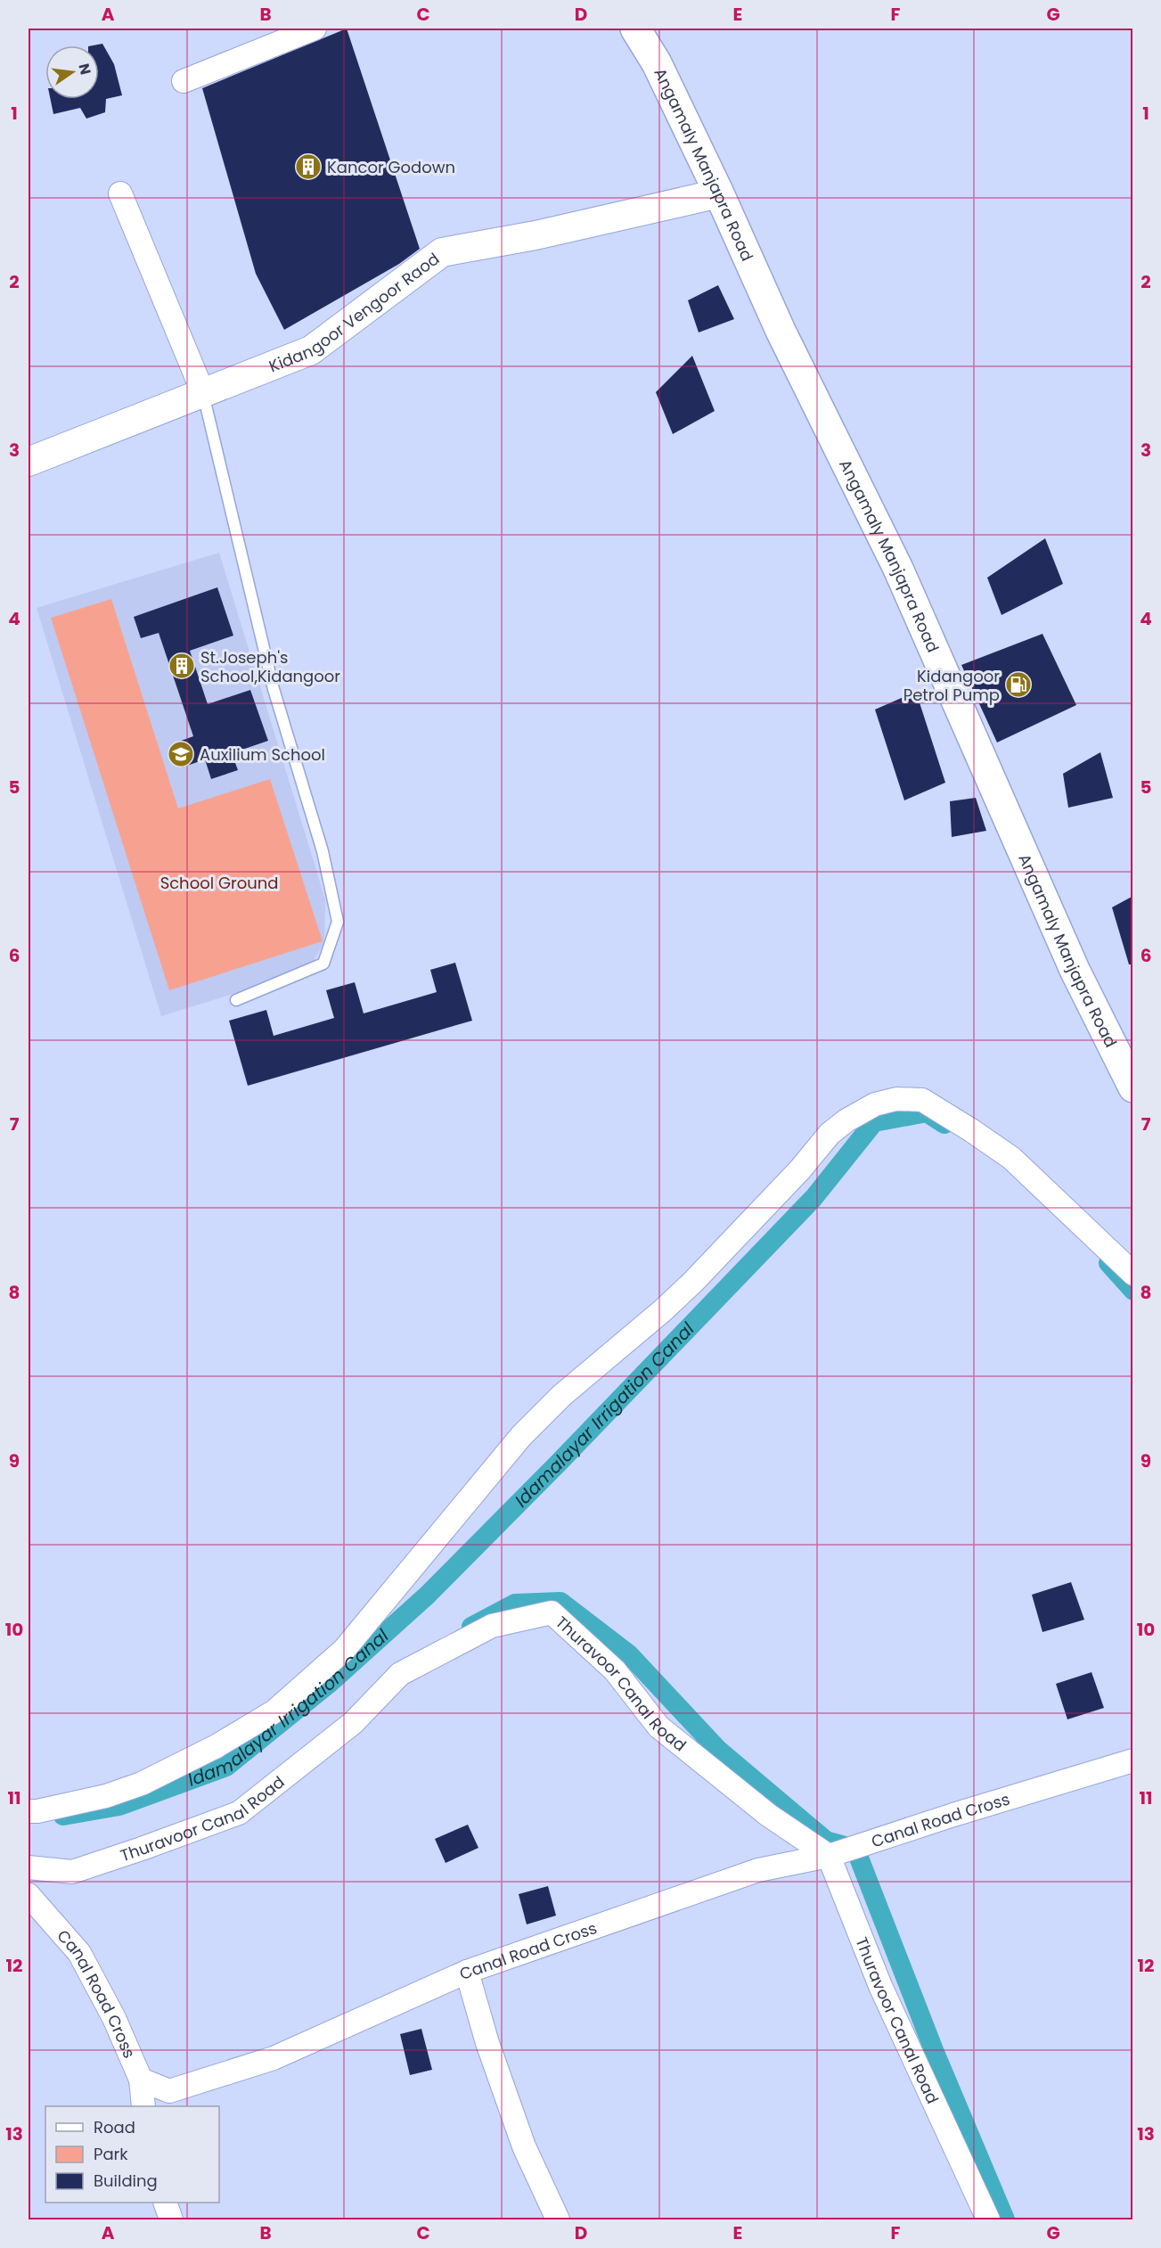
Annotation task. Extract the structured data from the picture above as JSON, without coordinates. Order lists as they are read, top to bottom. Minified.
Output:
{"streets":{"main road":["Angamaly Manjapra Road"],"street":["Kidangoor Vengoor Raod","Thuravoor Canal Road","Canal Road Cross"]},"crossings":[["Angamaly Manjapra Road","Kidangoor Vengoor Raod"],["Thuravoor Canal Road","Canal Road Cross"]],"water":["Idamalayar Irrigation Canal"],"parks":["School Ground"],"places":{"building":["Kancor Godown","St.Joseph's School,Kidangoor"],"fuel station":["Kidangoor Petrol Pump"],"school or university":["Auxilium School"]},"legend":["Road","Park","Building"],"north":"right","grid":{"columns":["A","B","C","D","E","F","G"],"rows":["1","2","3","4","5","6","7","8","9","10","11","12","13"]}}
